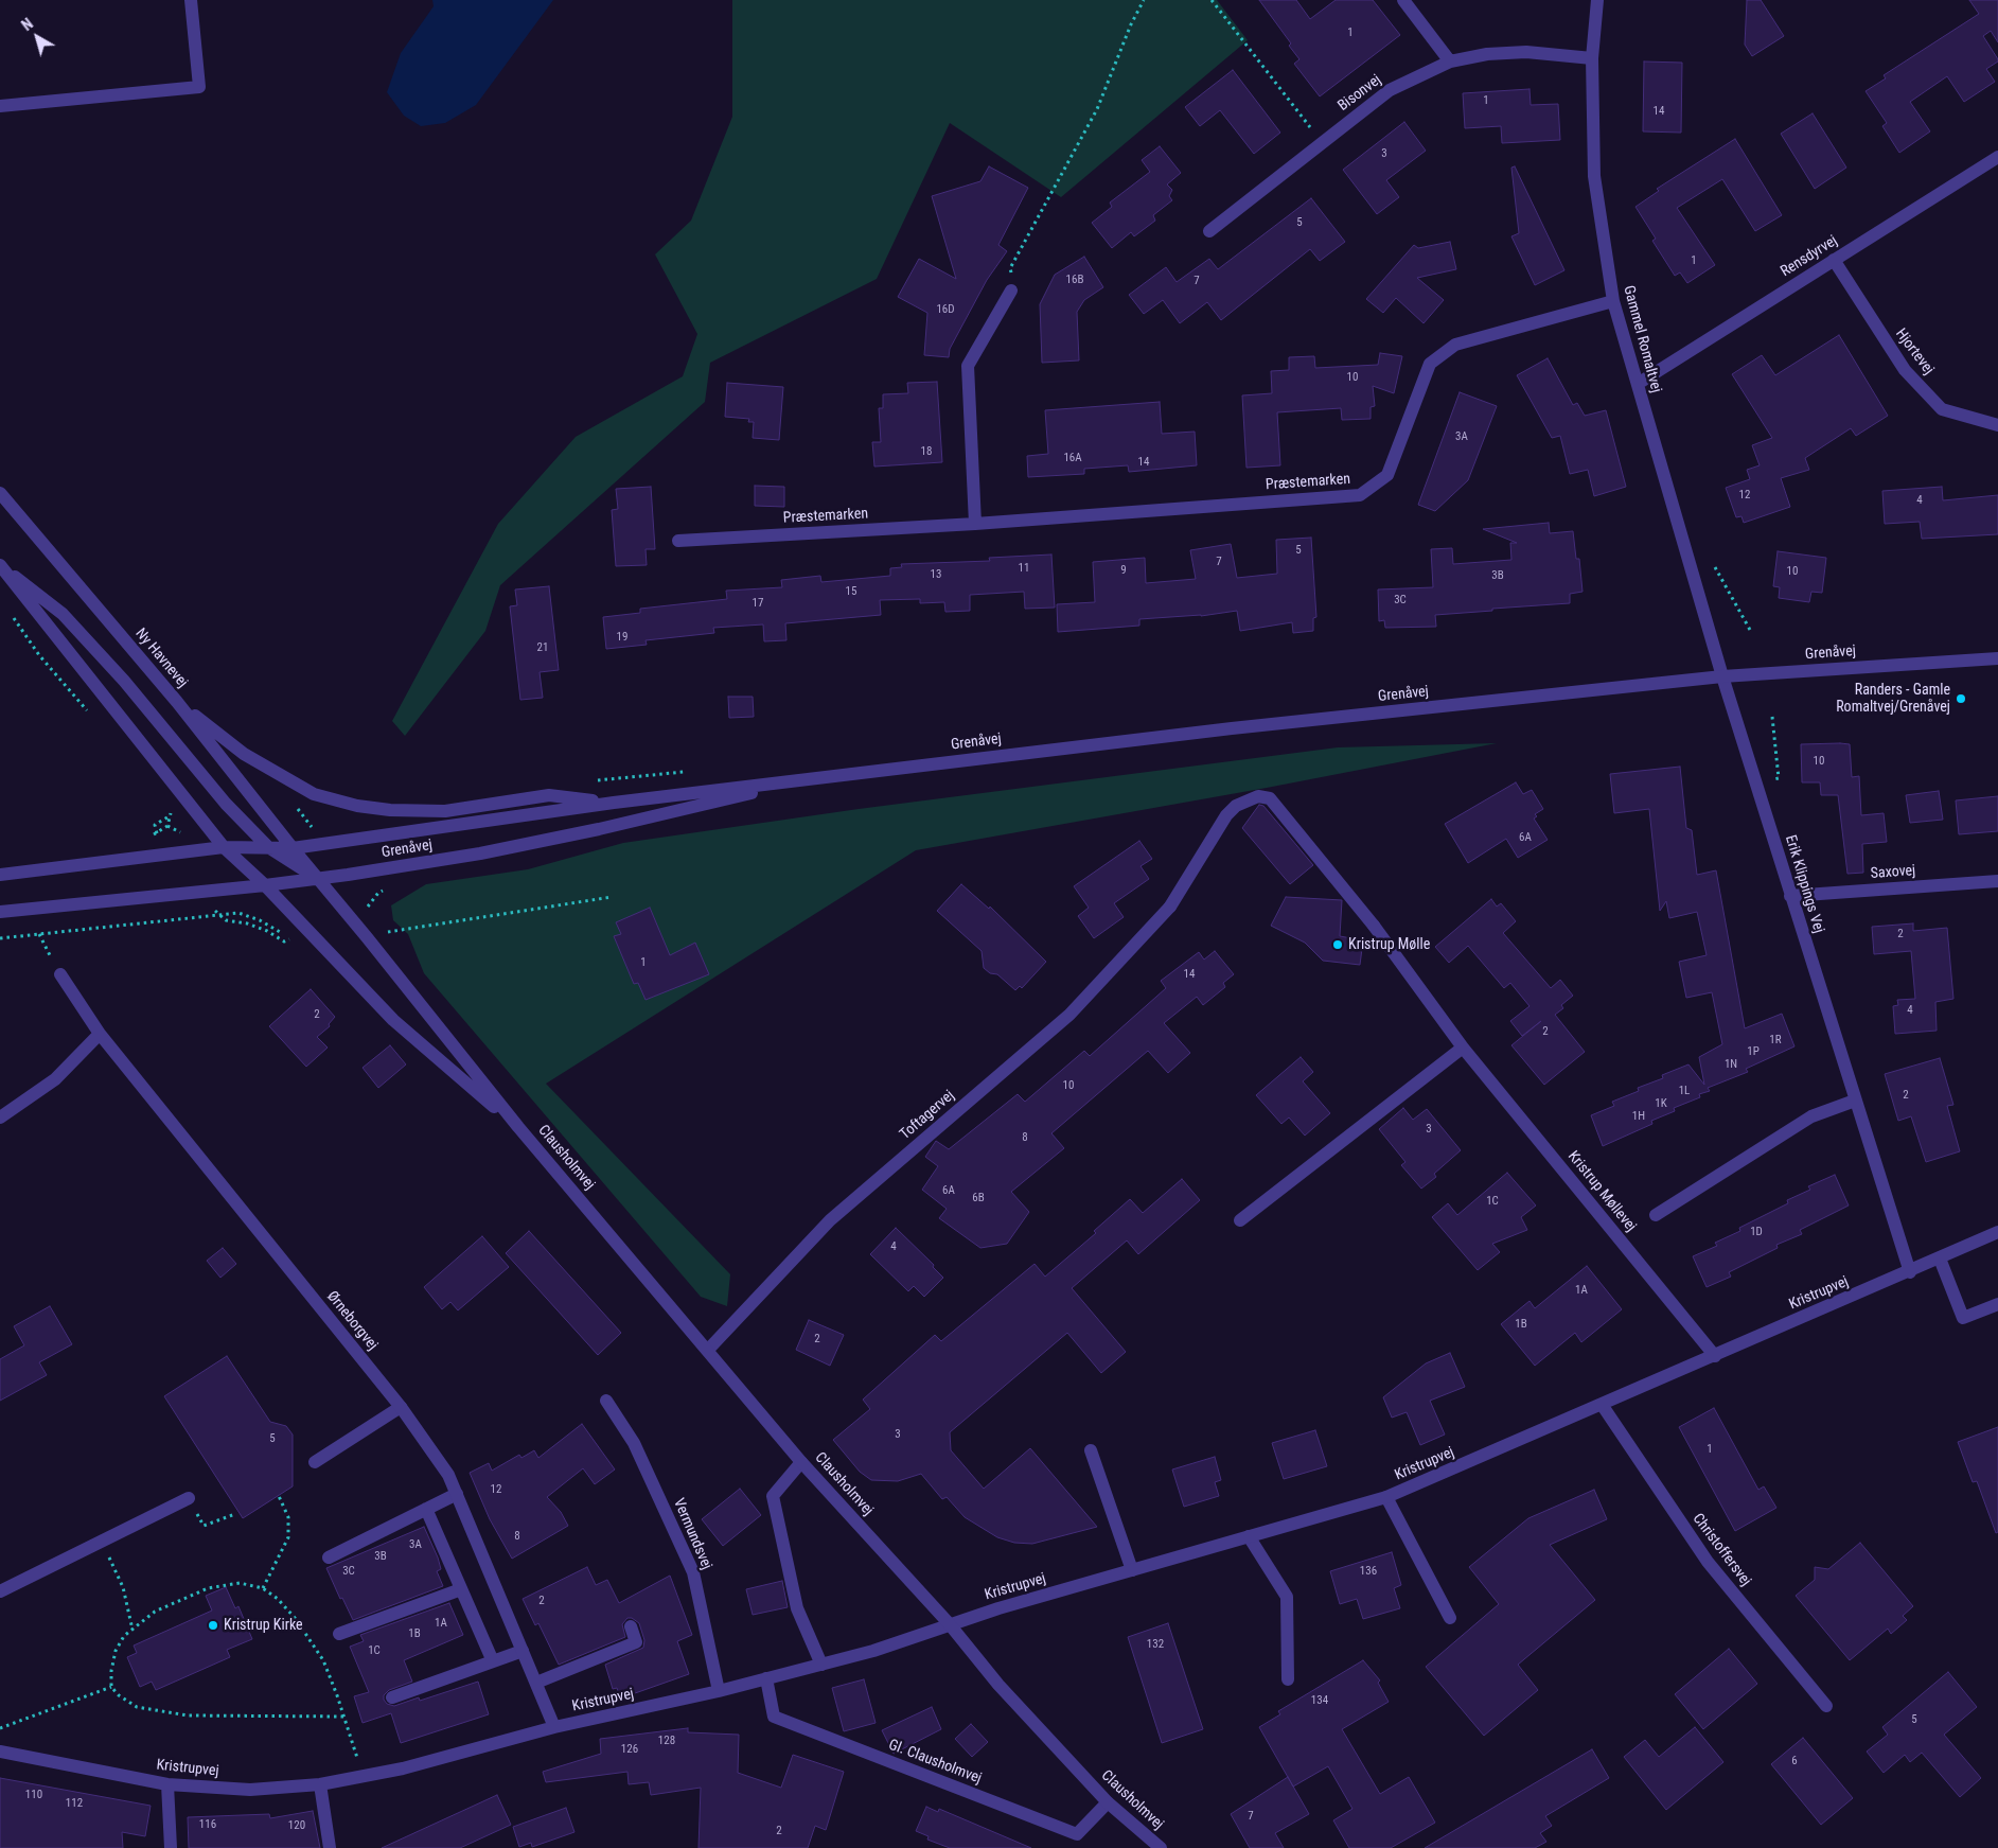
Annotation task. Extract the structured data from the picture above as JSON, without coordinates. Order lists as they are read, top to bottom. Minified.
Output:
{"streets":{"street":["Bisonvej","Rensdyrvej","Gammel Romaltvej","Hjortevej","Præstemarken","Grenåvej","Ny Havnevej","Saxovej","Erik Klippings Vej","Toftagervej","Clausholmvej","Kristrup Møllevej","Kristrupvej","Ørneborgvej","Vermundsvej","Christoffersvej","Gl. Clausholmvej"]},"crossings":[["Bisonvej","Gammel Romaltvej"],["Rensdyrvej","Gammel Romaltvej"],["Rensdyrvej","Hjortevej"],["Gammel Romaltvej","Præstemarken"],["Gammel Romaltvej","Grenåvej"],["Gammel Romaltvej","Erik Klippings Vej"],["Grenåvej","Ny Havnevej"],["Grenåvej","Erik Klippings Vej"],["Grenåvej","Clausholmvej"],["Ny Havnevej","Clausholmvej"],["Saxovej","Erik Klippings Vej"],["Erik Klippings Vej","Kristrupvej"],["Toftagervej","Clausholmvej"],["Toftagervej","Kristrup Møllevej"],["Clausholmvej","Kristrupvej"],["Clausholmvej","Gl. Clausholmvej"],["Kristrup Møllevej","Kristrupvej"],["Kristrupvej","Ørneborgvej"],["Kristrupvej","Vermundsvej"],["Kristrupvej","Christoffersvej"],["Kristrupvej","Gl. Clausholmvej"]],"places":["Randers - Gamle Romaltvej/Grenåvej","Kristrup Mølle","Kristrup Kirke"],"house_numbers":["1","1","14","3","5","1","16B","7","16D","10","3A","18","16A","14","12","4","5","7","11","9","10","13","3B","15","3C","17","19","21","10","6A","2","1","14","4","2","2","1R","1P","1N","10","1L","2","1K","1H","3","8","6A","6B","1C","1D","4","1A","1B","2","3","5","1","12","8","3A","3B","3C","136","2","1A","1B","132","1C","134","5","128","126","6","110","112","7","116","120","2"],"north":"top left"}
